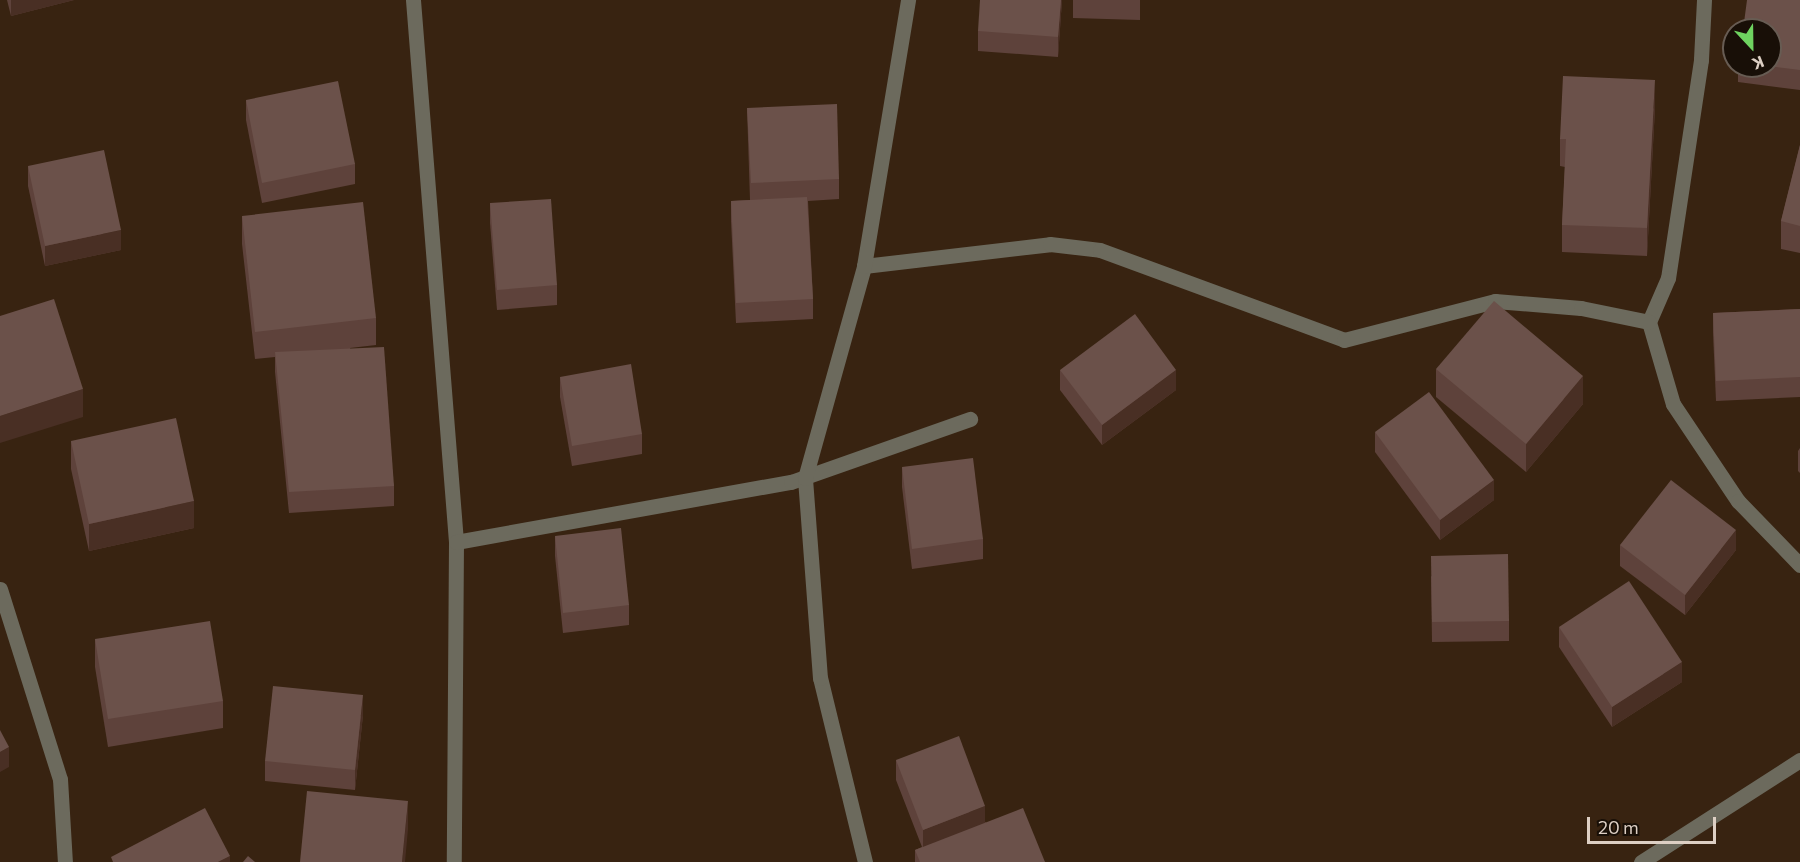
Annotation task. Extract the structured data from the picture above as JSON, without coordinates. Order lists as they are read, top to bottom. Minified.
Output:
{"scale_bar":"20 m","north":"bottom"}
